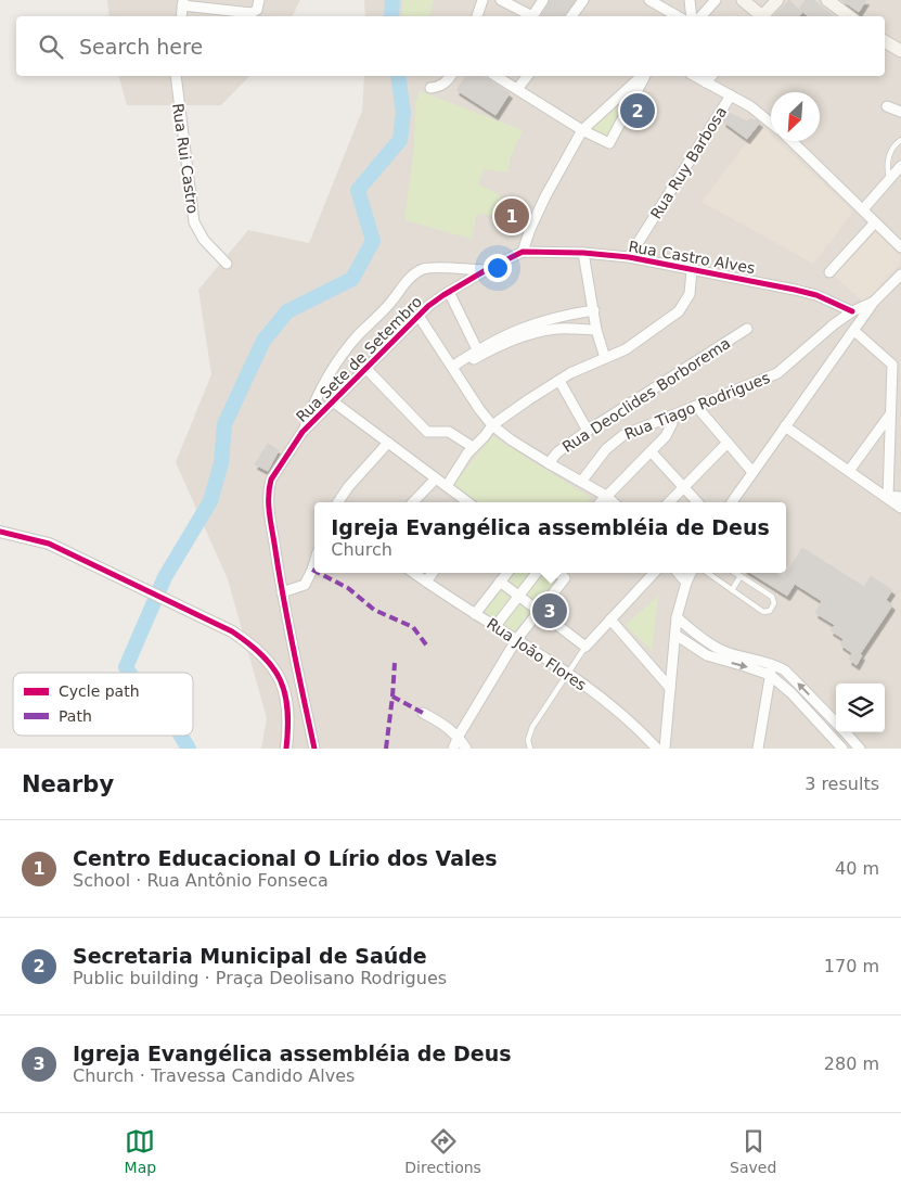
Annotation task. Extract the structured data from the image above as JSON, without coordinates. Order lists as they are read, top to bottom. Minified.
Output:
{"streets":{"street":["Rua Rui Castro","Rua Ruy Barbosa","Rua Castro Alves","Rua Sete de Setembro","Rua Deoclides Borborema","Rua Tiago Rodrigues","Rua João Flores"]},"crossings":[["Rua Ruy Barbosa","Rua Castro Alves"],["Rua Castro Alves","Rua Sete de Setembro"],["Rua Castro Alves","Rua Tiago Rodrigues"]],"legend":["Cycle path","Path"],"north":"bottom left","page":{"search":"Search here","pins":["2","1","3"],"popup":["Igreja Evangélica assembléia de Deus","Church"],"heading":["Nearby","3 results"],"list":[{"mark":"1","name":"Centro Educacional O Lírio dos Vales","note":"School · Rua Antônio Fonseca","value":"40 m"},{"mark":"2","name":"Secretaria Municipal de Saúde","note":"Public building · Praça Deolisano Rodrigues","value":"170 m"},{"mark":"3","name":"Igreja Evangélica assembléia de Deus","note":"Church · Travessa Candido Alves","value":"280 m"}],"nav":["Map","Directions","Saved"]}}
